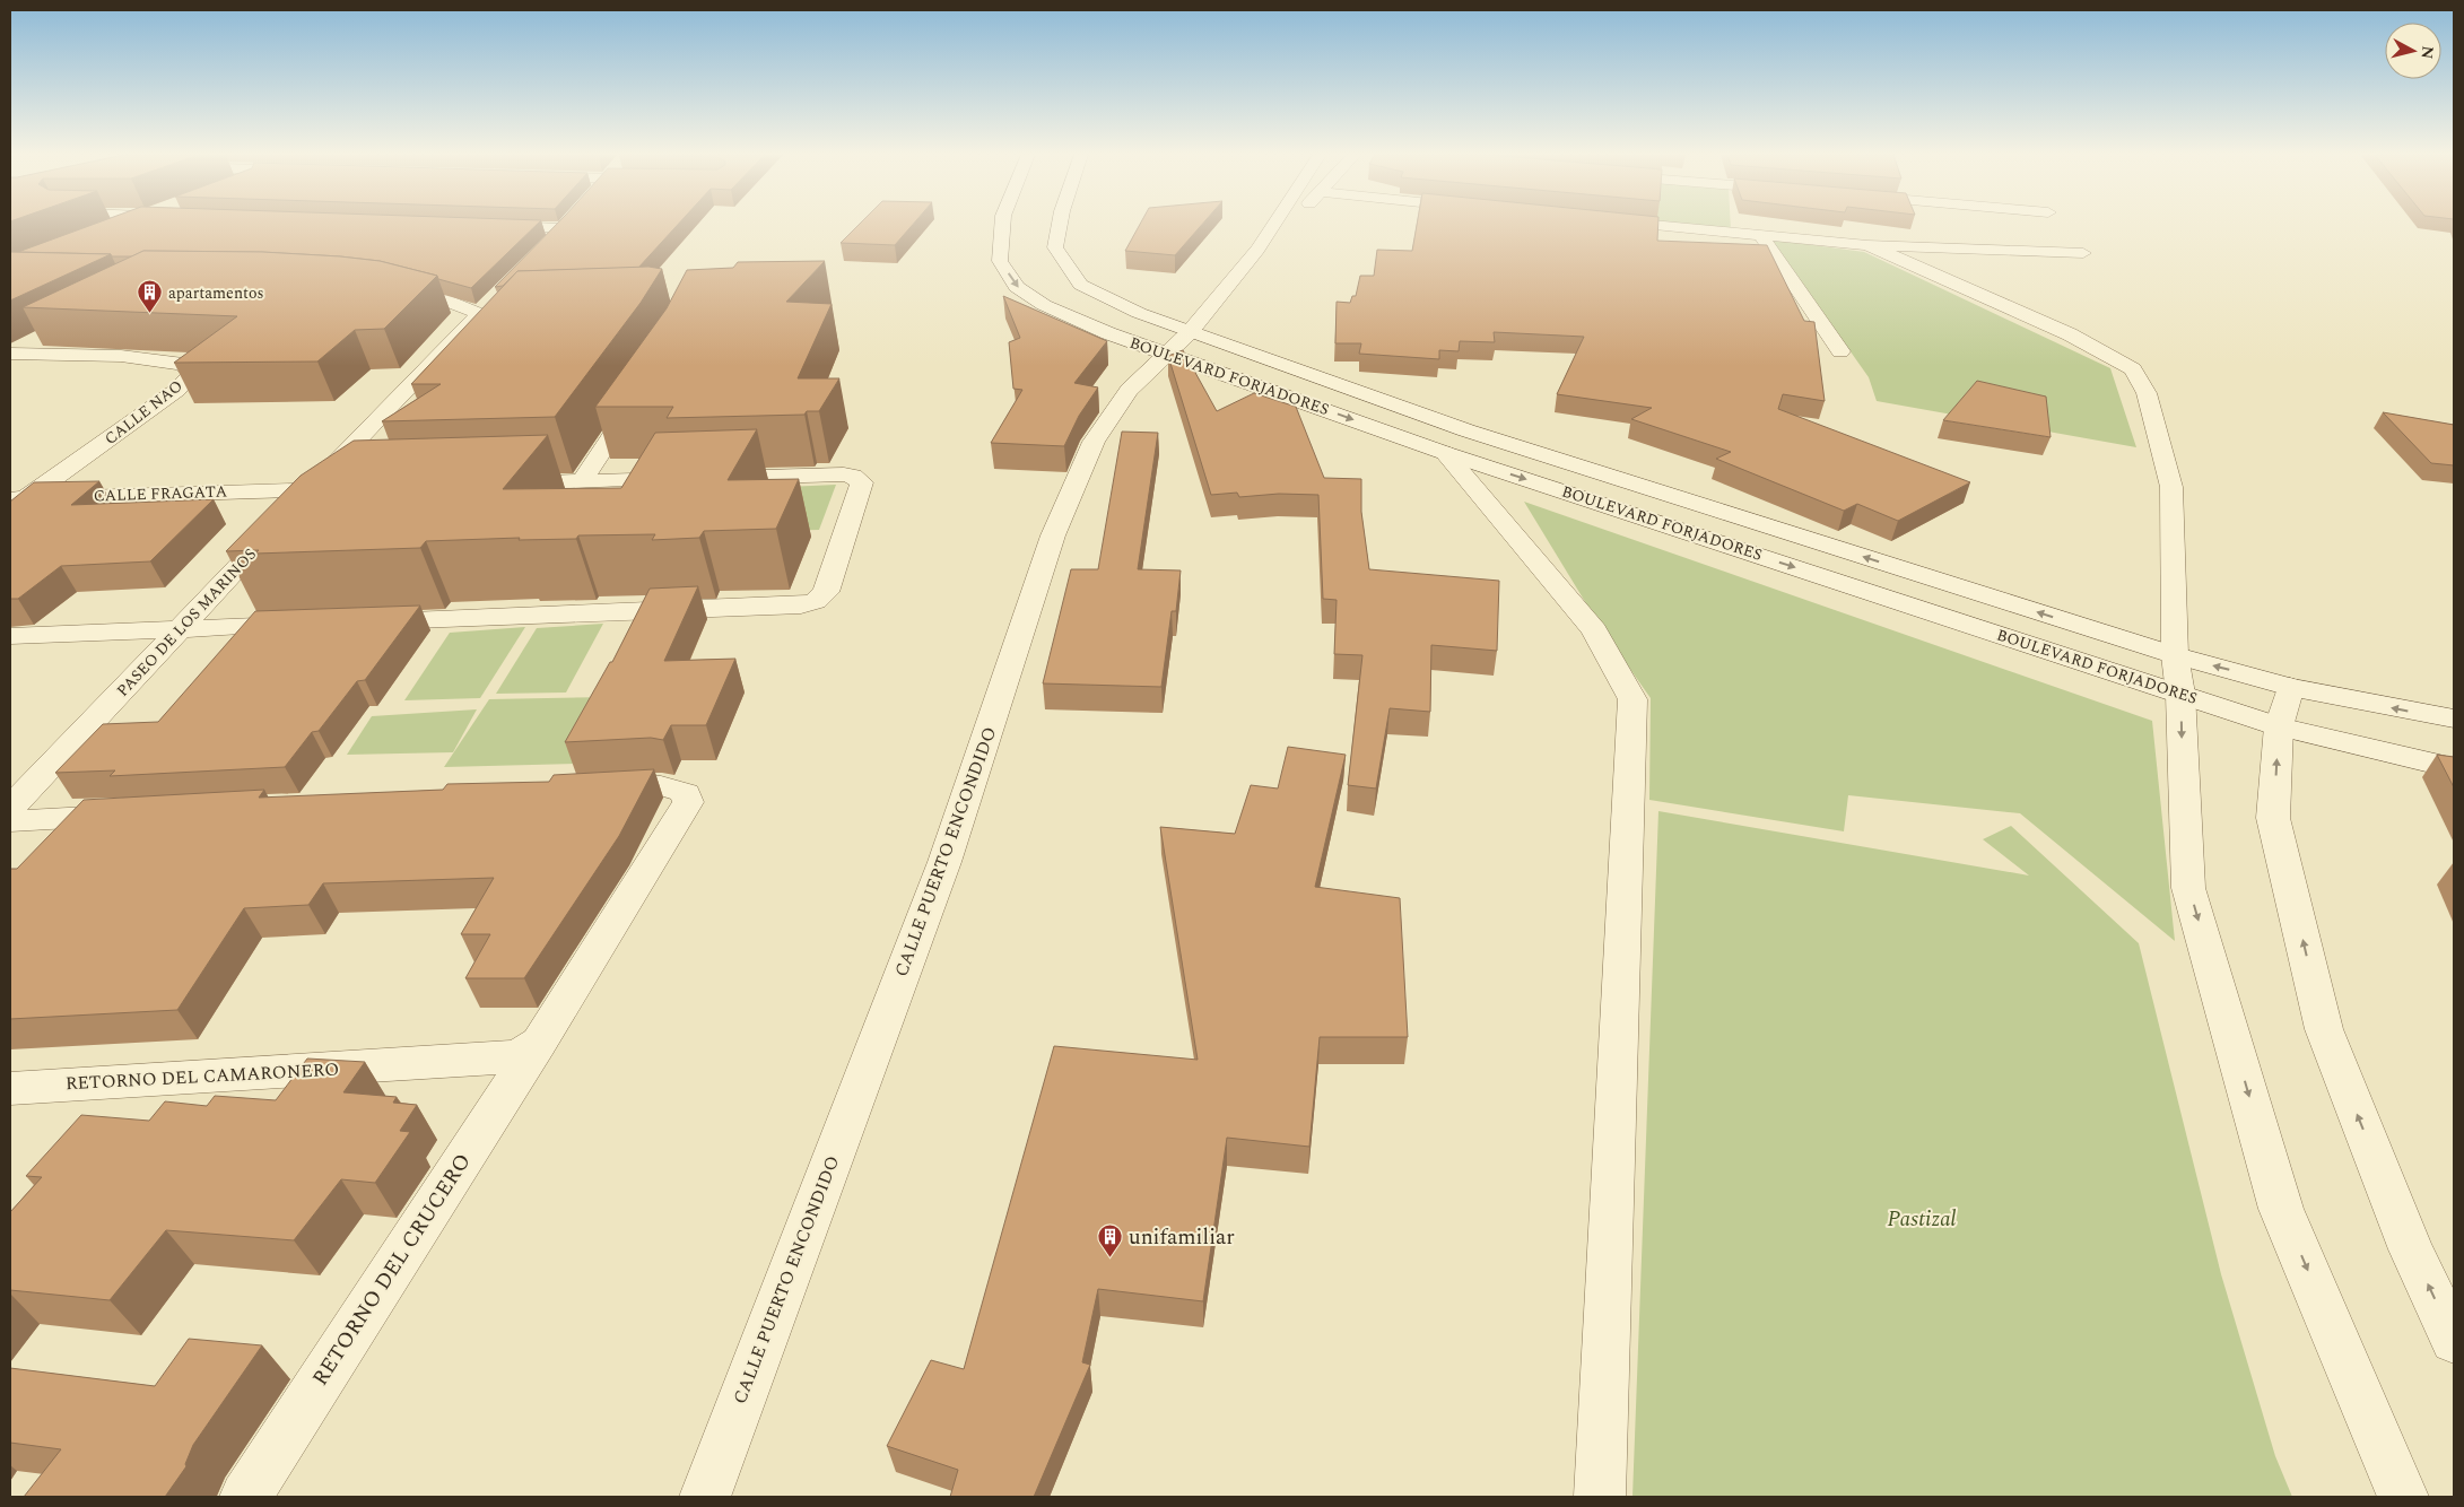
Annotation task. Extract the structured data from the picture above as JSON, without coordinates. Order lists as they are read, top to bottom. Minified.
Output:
{"streets":{"street":["BOULEVARD FORJADORES","CALLE NAO","CALLE FRAGATA","PASEO DE LOS MARINOS","CALLE PUERTO ENCONDIDO","RETORNO DEL CAMARONERO","RETORNO DEL CRUCERO"]},"crossings":[["BOULEVARD FORJADORES","CALLE PUERTO ENCONDIDO"],["CALLE NAO","CALLE FRAGATA"],["CALLE FRAGATA","PASEO DE LOS MARINOS"],["RETORNO DEL CAMARONERO","RETORNO DEL CRUCERO"]],"parks":["Pastizal"],"places":{"building":["apartamentos","unifamiliar"]},"north":"right"}
